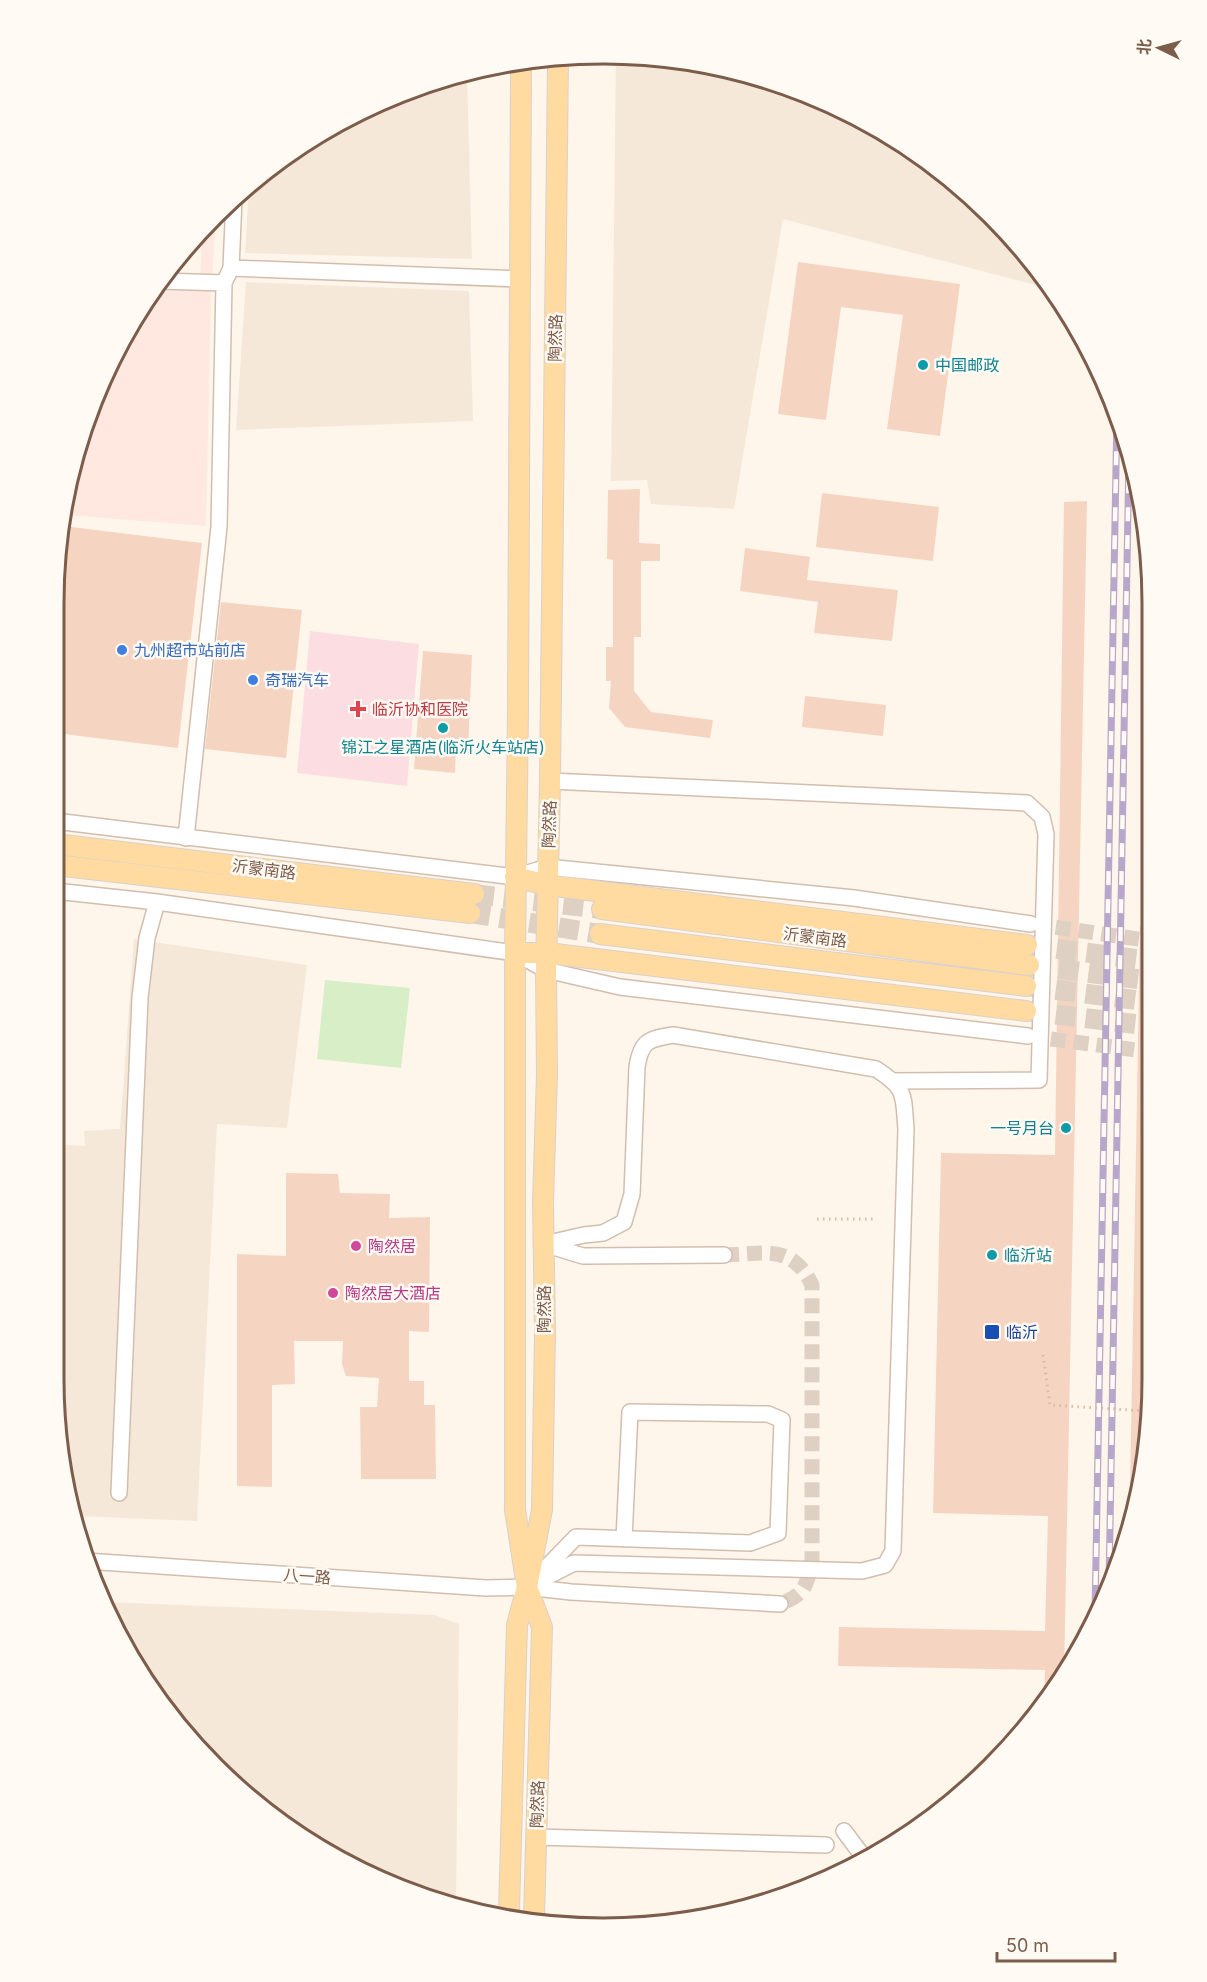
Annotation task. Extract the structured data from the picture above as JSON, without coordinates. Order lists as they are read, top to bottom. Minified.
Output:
{"streets":{"main road":["陶然路","沂蒙南路"],"street":["八一路"]},"crossings":[["陶然路","沂蒙南路"],["陶然路","八一路"]],"places":{"other":["中国邮政","九州超市站前店","奇瑞汽车","锦江之星酒店(临沂火车站店)","一号月台","陶然居","临沂站","陶然居大酒店"],"health":["临沂协和医院"],"transit":["临沂"]},"scale_bar":"50 m","north":"left"}
